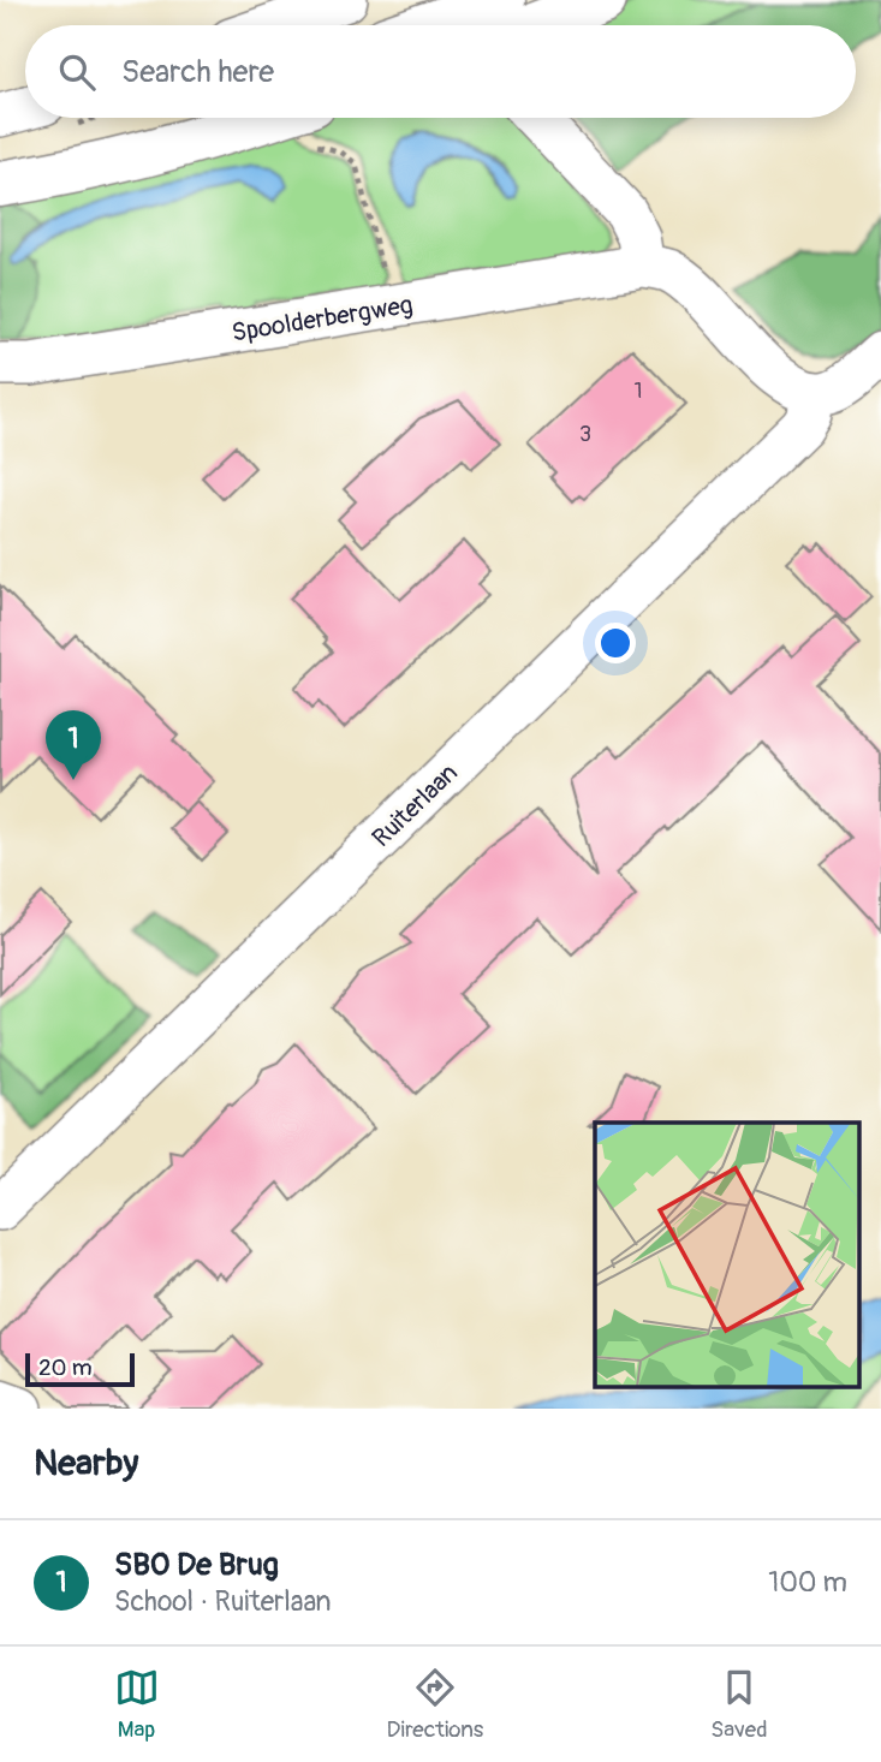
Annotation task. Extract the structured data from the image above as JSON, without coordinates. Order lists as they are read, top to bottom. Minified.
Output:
{"streets":{"street":["Spoolderbergweg","Ruiterlaan"]},"house_numbers":["1","3"],"scale_bar":"20 m","page":{"search":"Search here","pins":"1","scale":"20 m","heading":"Nearby","list":[{"mark":"1","name":"SBO De Brug","note":"School · Ruiterlaan","value":"100 m"}],"nav":["Map","Directions","Saved"]}}
